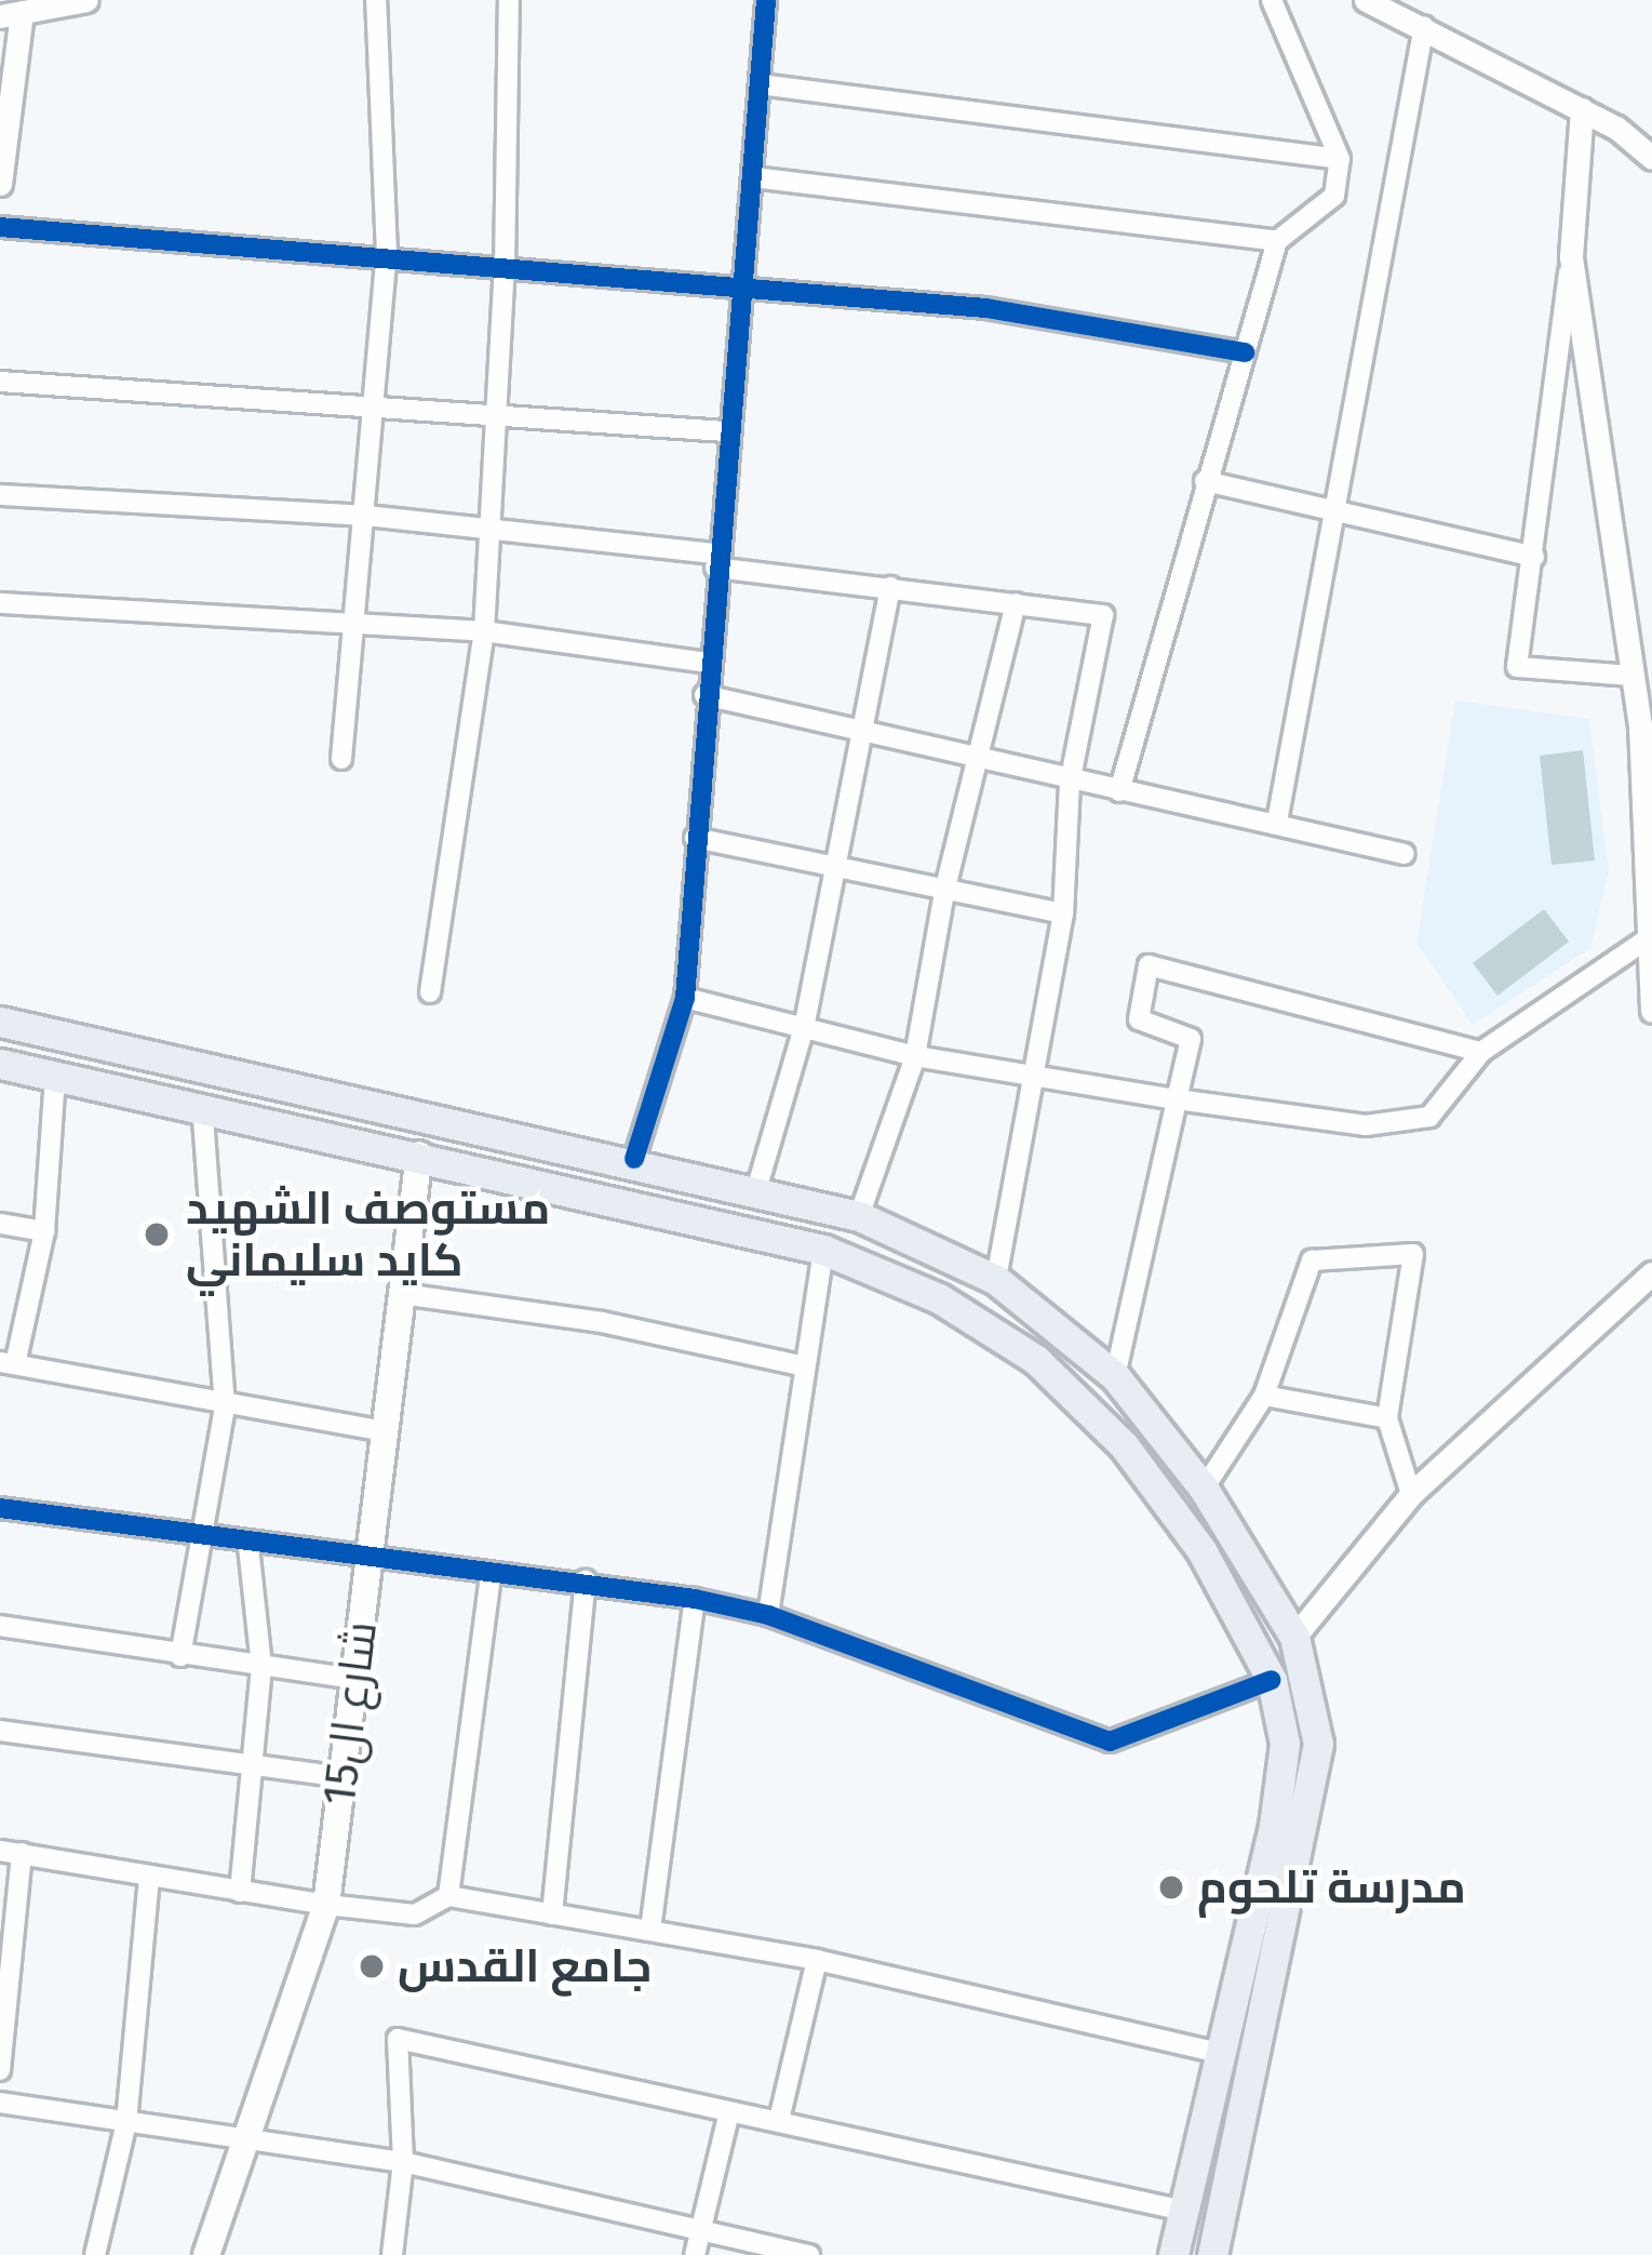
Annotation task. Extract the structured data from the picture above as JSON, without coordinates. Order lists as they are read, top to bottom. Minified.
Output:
{"streets":{"main road":["شارع ال15"]},"places":["مستوصف الشهيد كايد سليماني","مدرسة تلحوم","جامع القدس"]}
